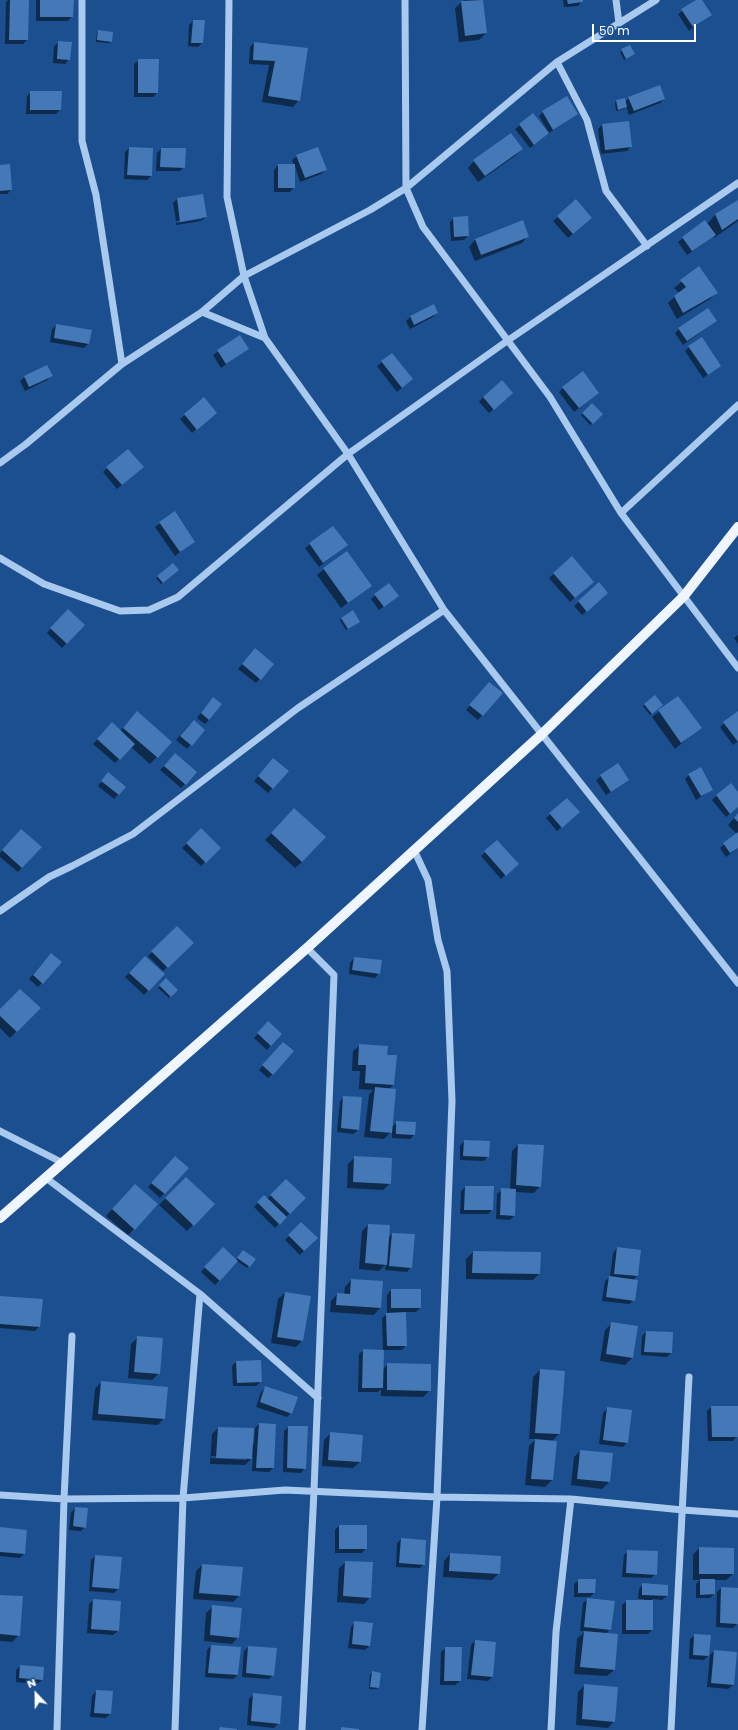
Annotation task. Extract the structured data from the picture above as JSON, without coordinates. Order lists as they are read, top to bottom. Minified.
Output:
{"scale_bar":"50 m","north":"top"}
